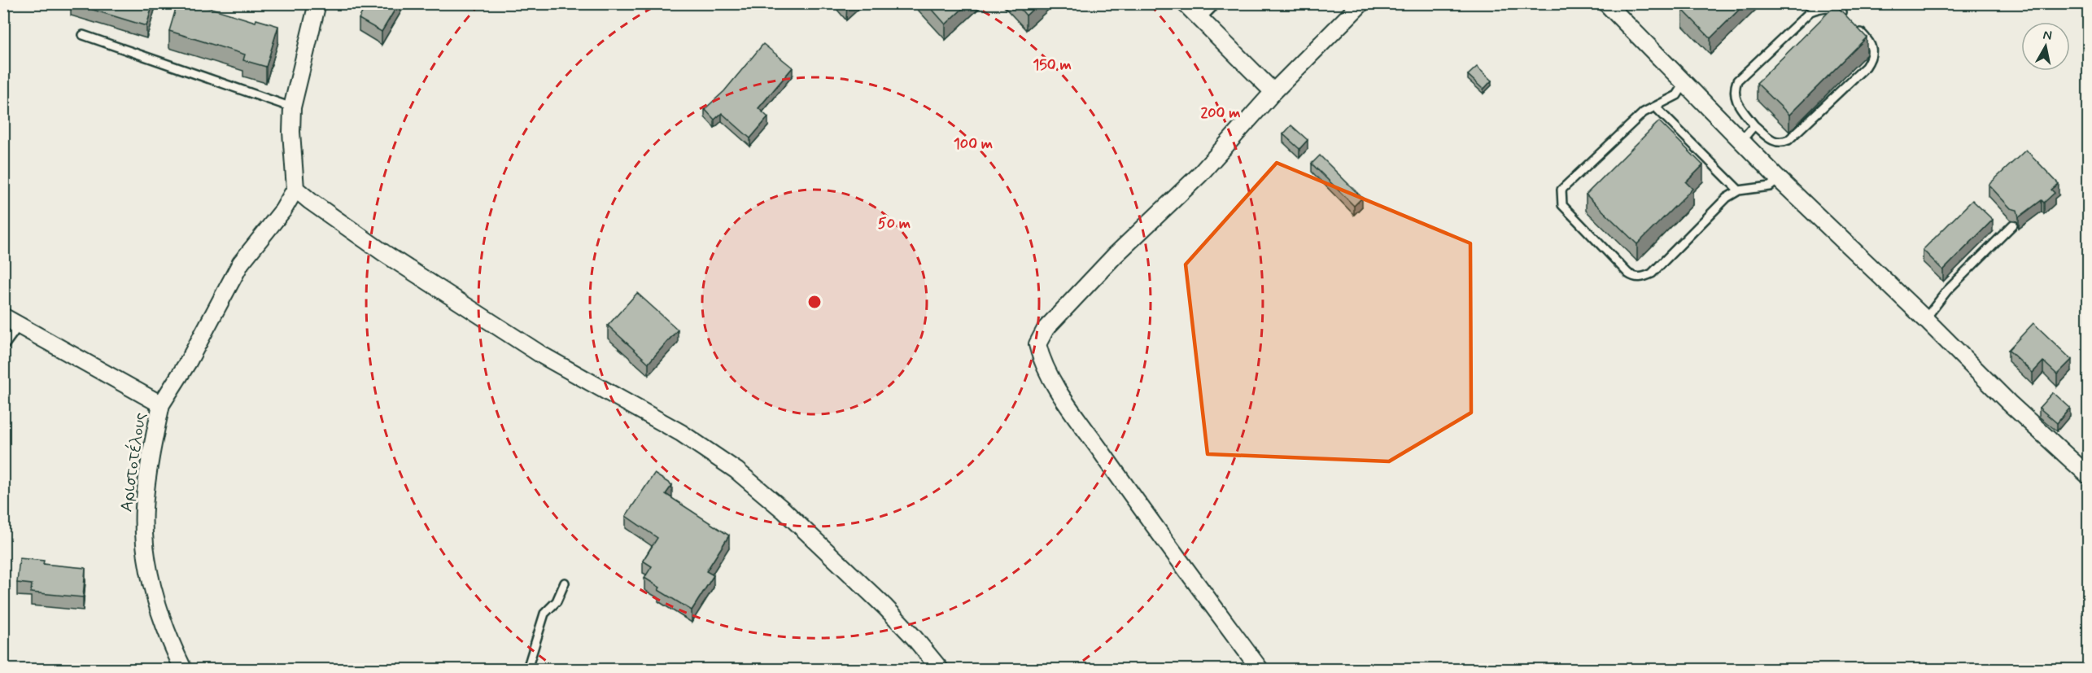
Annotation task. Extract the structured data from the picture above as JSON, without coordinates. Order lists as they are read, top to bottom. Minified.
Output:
{"streets":{"street":["Αριστοτέλους"]},"north":"top","rings":["150 m","200 m","100 m","50 m"]}
